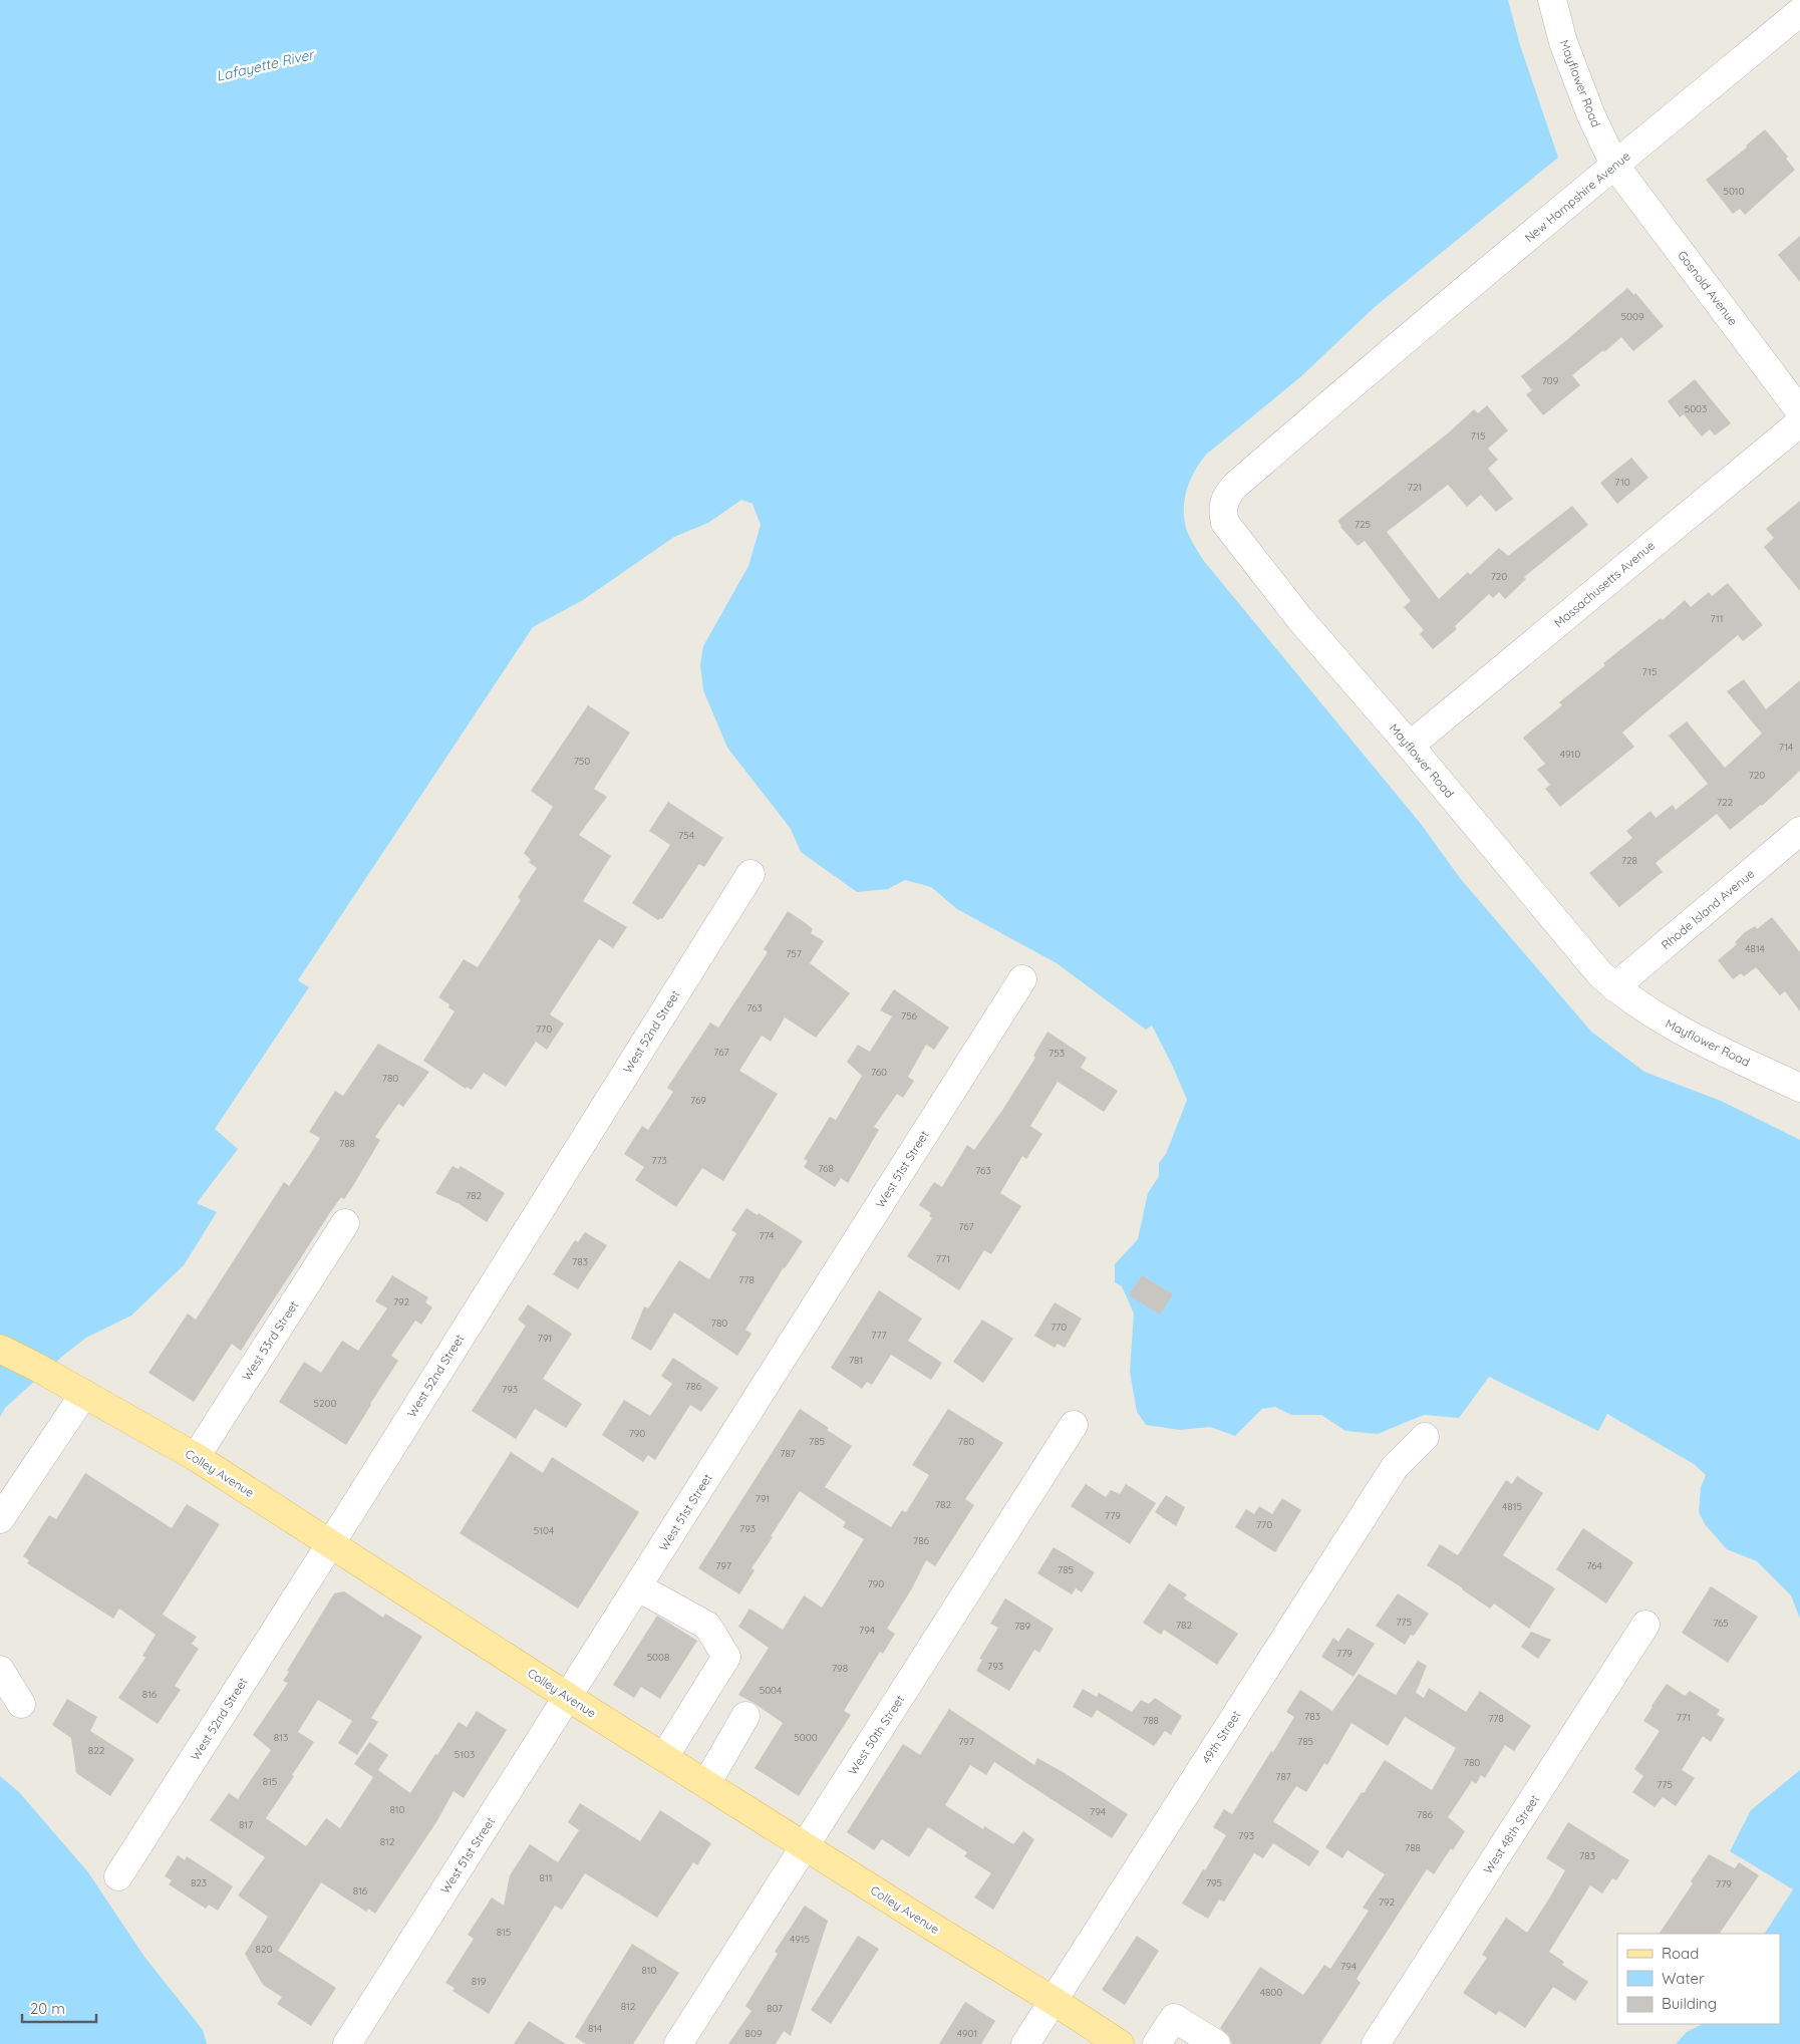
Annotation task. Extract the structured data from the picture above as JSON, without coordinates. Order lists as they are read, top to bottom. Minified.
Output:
{"streets":{"main road":["Colley Avenue"],"street":["Mayflower Road","New Hampshire Avenue","Gosnold Avenue","Massachusetts Avenue","Rhode Island Avenue","West 52nd Street","West 51st Street","West 53rd Street","West 50th Street","49th Street","West 48th Street"]},"crossings":[["Mayflower Road","New Hampshire Avenue"],["Mayflower Road","Gosnold Avenue"],["Mayflower Road","Massachusetts Avenue"],["Mayflower Road","Rhode Island Avenue"],["New Hampshire Avenue","Gosnold Avenue"],["West 52nd Street","Colley Avenue"],["West 51st Street","Colley Avenue"],["West 53rd Street","Colley Avenue"],["Colley Avenue","West 50th Street"],["Colley Avenue","49th Street"]],"water":["Lafayette River"],"house_numbers":["5010","5009","709","5003","715","710","721","725","720","711","715","714","4910","750","720","722","754","728","4814","757","763","756","770","767","753","760","780","769","788","773","768","763","782","767","774","771","783","778","792","780","770","777","791","781","786","793","5200","790","785","780","787","791","782","4815","779","770","793","5104","786","797","764","785","790","775","765","782","789","794","779","5008","793","798","5004","816","783","771","778","788","813","5000","797","785","822","5103","780","787","815","775","810","794","786","817","793","812","788","783","811","823","795","779","816","792","815","4915","820","794","810","819","4800","812","807","814","809","4901"],"legend":["Road","Water","Building"],"scale_bar":"20 m"}
